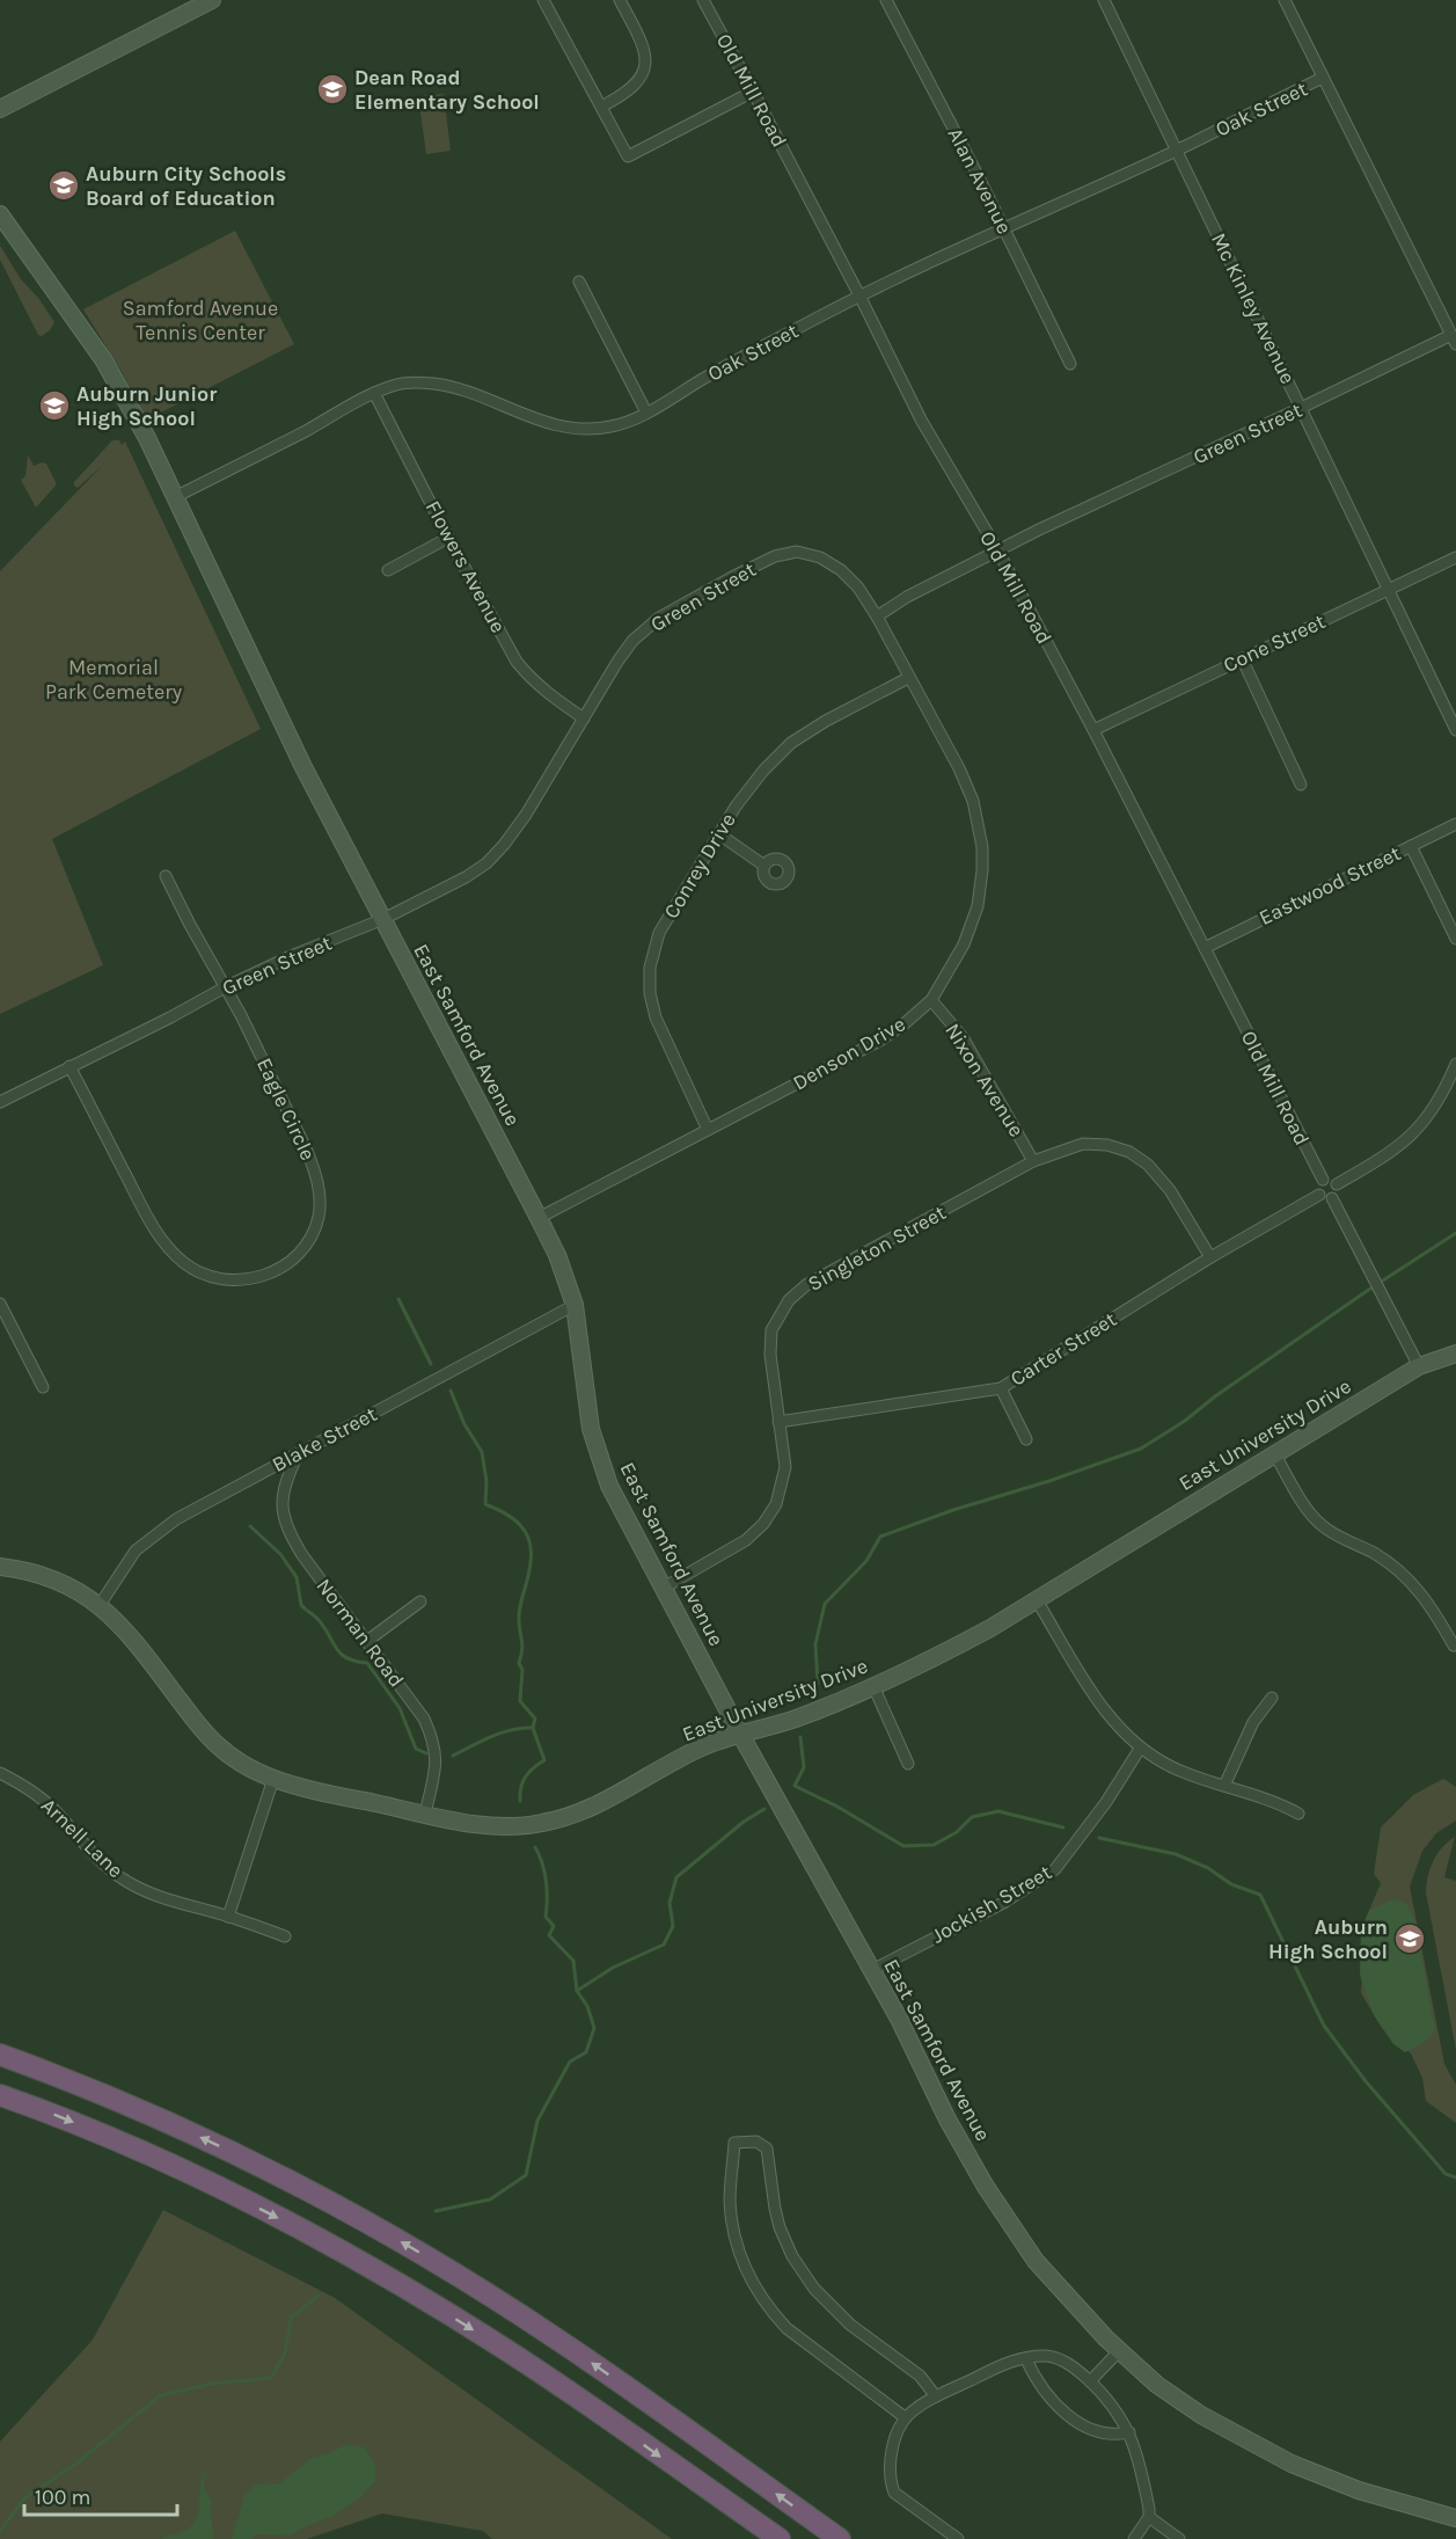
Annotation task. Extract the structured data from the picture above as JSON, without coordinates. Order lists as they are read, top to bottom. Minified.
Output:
{"streets":{"street":["Old Mill Road","Oak Street","Alan Avenue","Mc Kinley Avenue","Green Street","Flowers Avenue","Cone Street","Conrey Drive","Eastwood Street","East Samford Avenue","Denson Drive","Nixon Avenue","Eagle Circle","Singleton Street","Carter Street","East University Drive","Blake Street","Norman Road","Arnell Lane","Jockish Street"]},"crossings":[["Old Mill Road","Oak Street"],["Old Mill Road","Green Street"],["Old Mill Road","Cone Street"],["Old Mill Road","Eastwood Street"],["Old Mill Road","Carter Street"],["Oak Street","Alan Avenue"],["Oak Street","Mc Kinley Avenue"],["Oak Street","Flowers Avenue"],["Oak Street","East Samford Avenue"],["Mc Kinley Avenue","Green Street"],["Mc Kinley Avenue","Cone Street"],["Green Street","Flowers Avenue"],["Green Street","East Samford Avenue"],["Green Street","Denson Drive"],["Green Street","Eagle Circle"],["Conrey Drive","Denson Drive"],["East Samford Avenue","Denson Drive"],["East Samford Avenue","Singleton Street"],["East Samford Avenue","East University Drive"],["East Samford Avenue","Blake Street"],["East Samford Avenue","Jockish Street"],["Denson Drive","Nixon Avenue"],["Nixon Avenue","Singleton Street"],["Singleton Street","Carter Street"],["East University Drive","Blake Street"],["East University Drive","Norman Road"],["Blake Street","Norman Road"]],"parks":["Samford Avenue Tennis Center","Memorial Park Cemetery"],"places":{"school or university":["Dean Road Elementary School","Auburn City Schools Board of Education","Auburn Junior High School","Auburn High School"]},"scale_bar":"100 m"}
